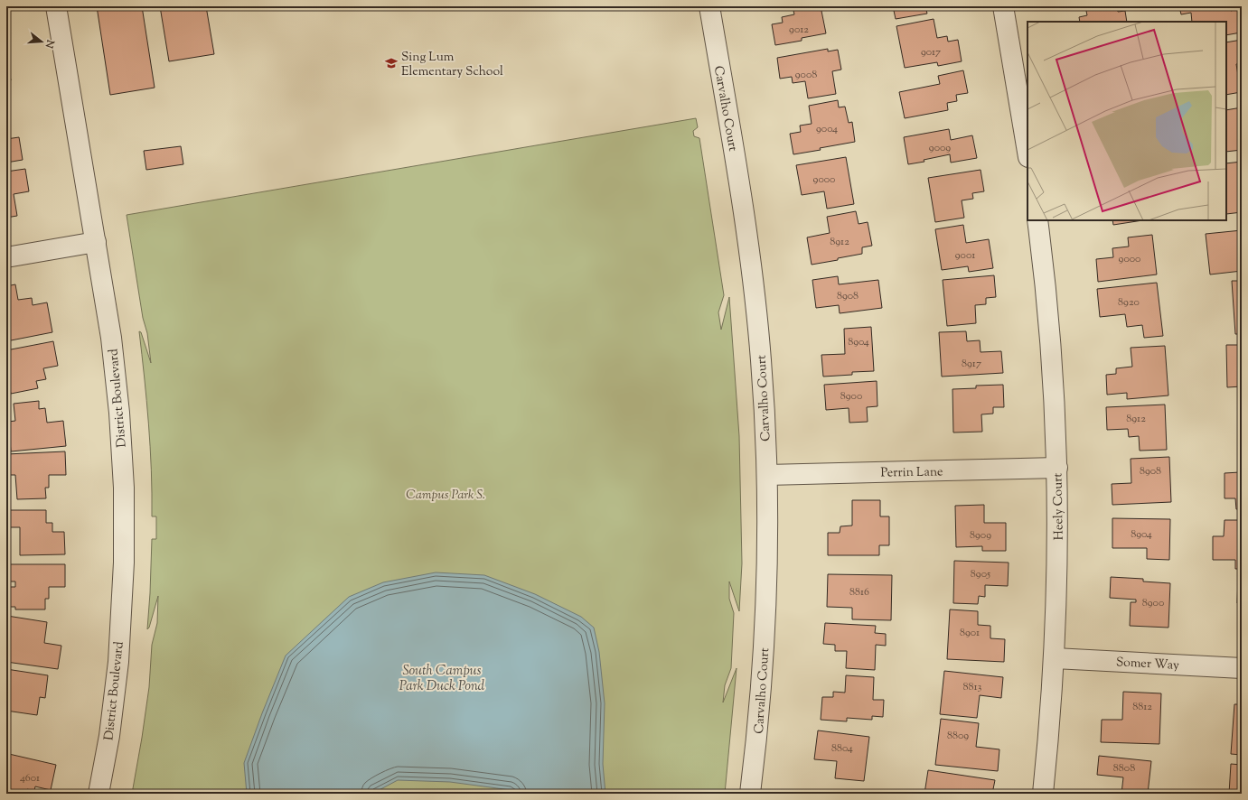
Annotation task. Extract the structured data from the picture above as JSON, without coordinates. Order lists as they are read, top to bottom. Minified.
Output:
{"streets":{"street":["Carvalho Court","District Boulevard","Perrin Lane","Heely Court","Somer Way"]},"crossings":[["Carvalho Court","Perrin Lane"],["Perrin Lane","Heely Court"],["Heely Court","Somer Way"]],"water":["South Campus Park Duck Pond"],"parks":["Campus Park S."],"places":{"school or university":["Sing Lum Elementary School"]},"house_numbers":["9012","9017","9008","9004","9009","9000","8912","9001","9000","8908","8920","8904","8917","8900","8912","8908","8904","8909","8905","8816","8900","8901","8813","8812","8809","8804","8808","4601"],"north":"right"}
